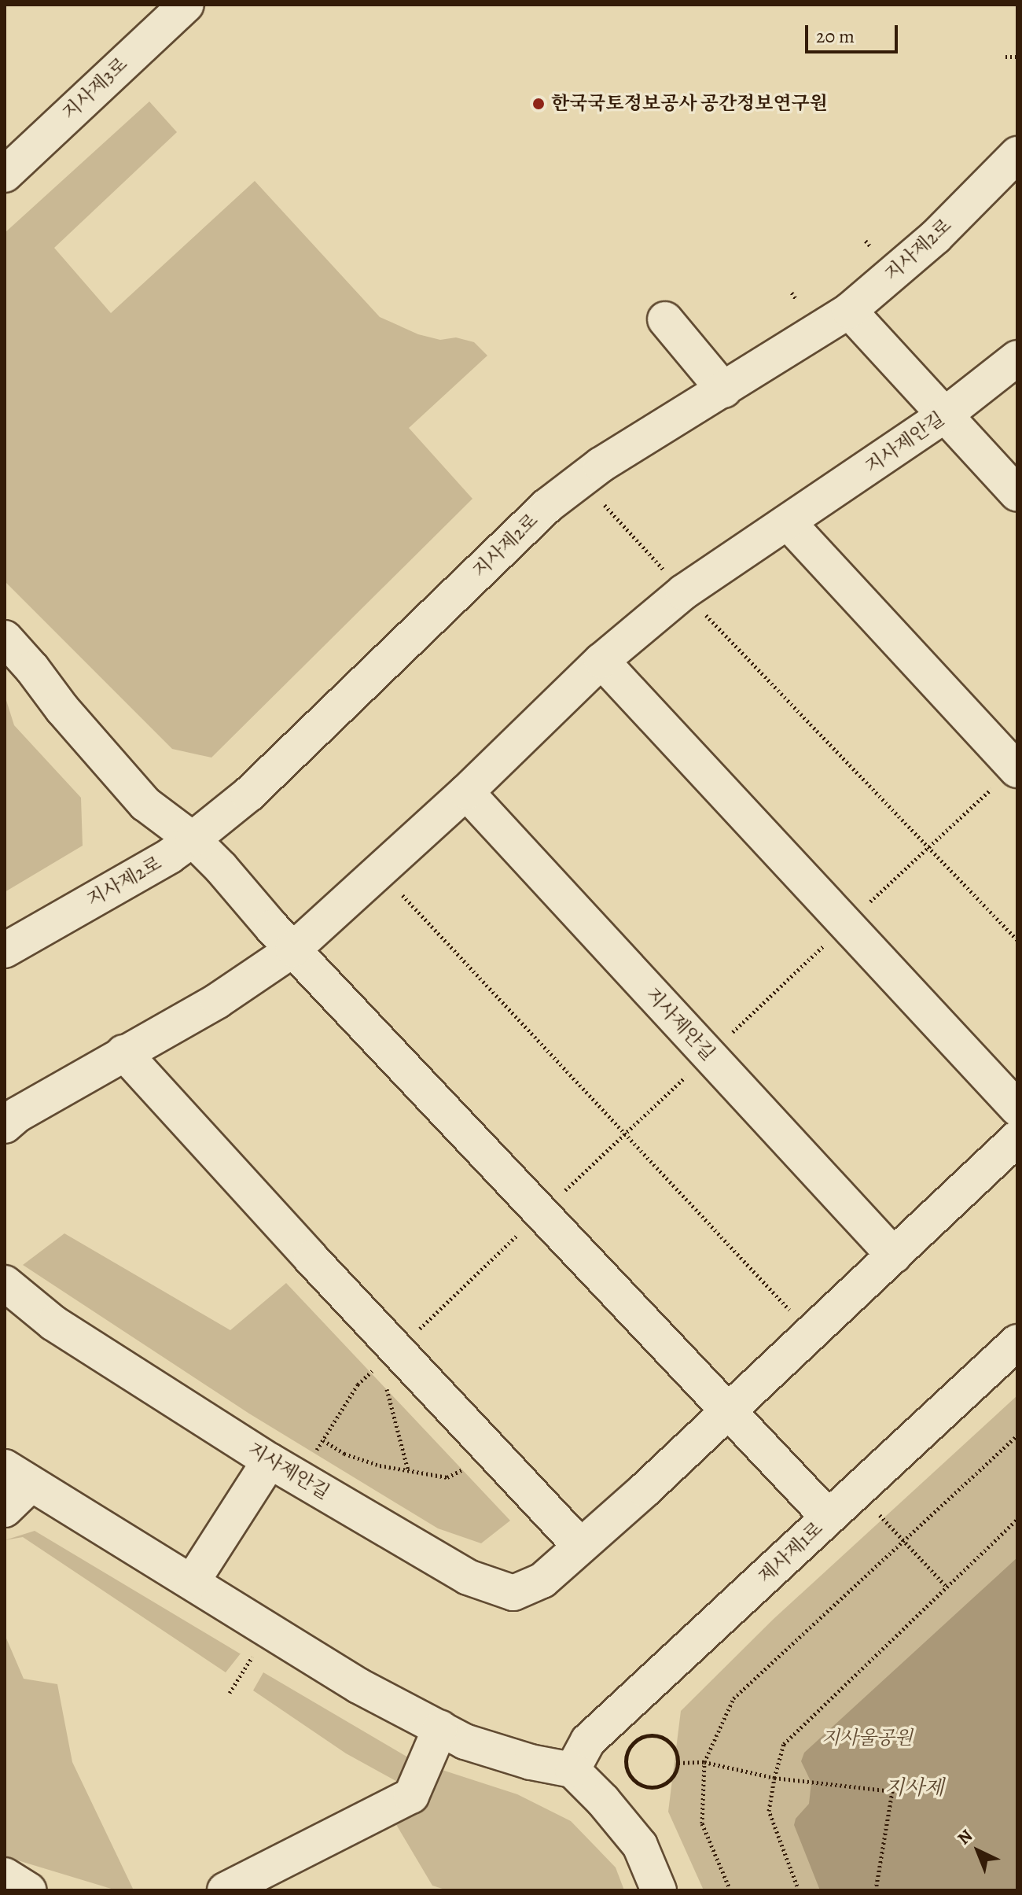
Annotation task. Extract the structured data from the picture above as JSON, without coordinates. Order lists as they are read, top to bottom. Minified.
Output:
{"streets":{"street":["지사제3로","지사제2로","지사제안길","제사제1로"]},"water":["지사제"],"parks":["지사울공원"],"places":["한국국토정보공사 공간정보연구원"],"scale_bar":"20 m","north":"top left"}
